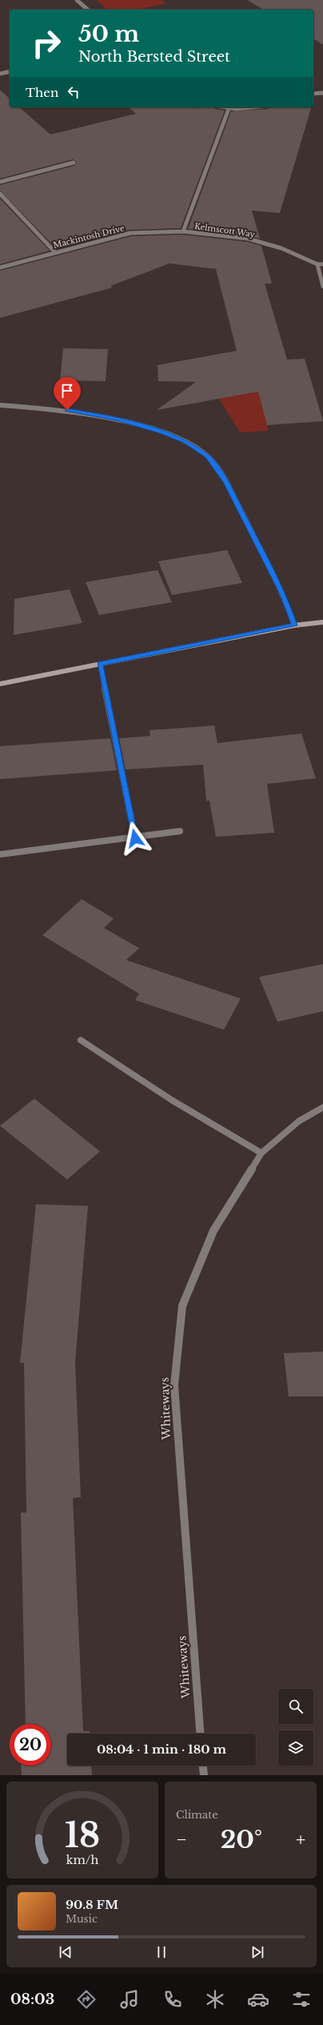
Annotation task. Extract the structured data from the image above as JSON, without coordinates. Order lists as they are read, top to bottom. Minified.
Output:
{"streets":{"street":["Kelmscott Way","Mackintosh Drive","Whiteways"]},"crossings":[["Kelmscott Way","Mackintosh Drive"]],"page":{"turn":["50 m","North Bersted Street"],"then":"Then","limit":"20","trip":"08:04 · 1 min · 180 m","tile":"Climate","heat":["−","20°","+"],"song":["90.8 FM","Music"],"tabs":"08:03","gauge":["18","km/h"]}}
